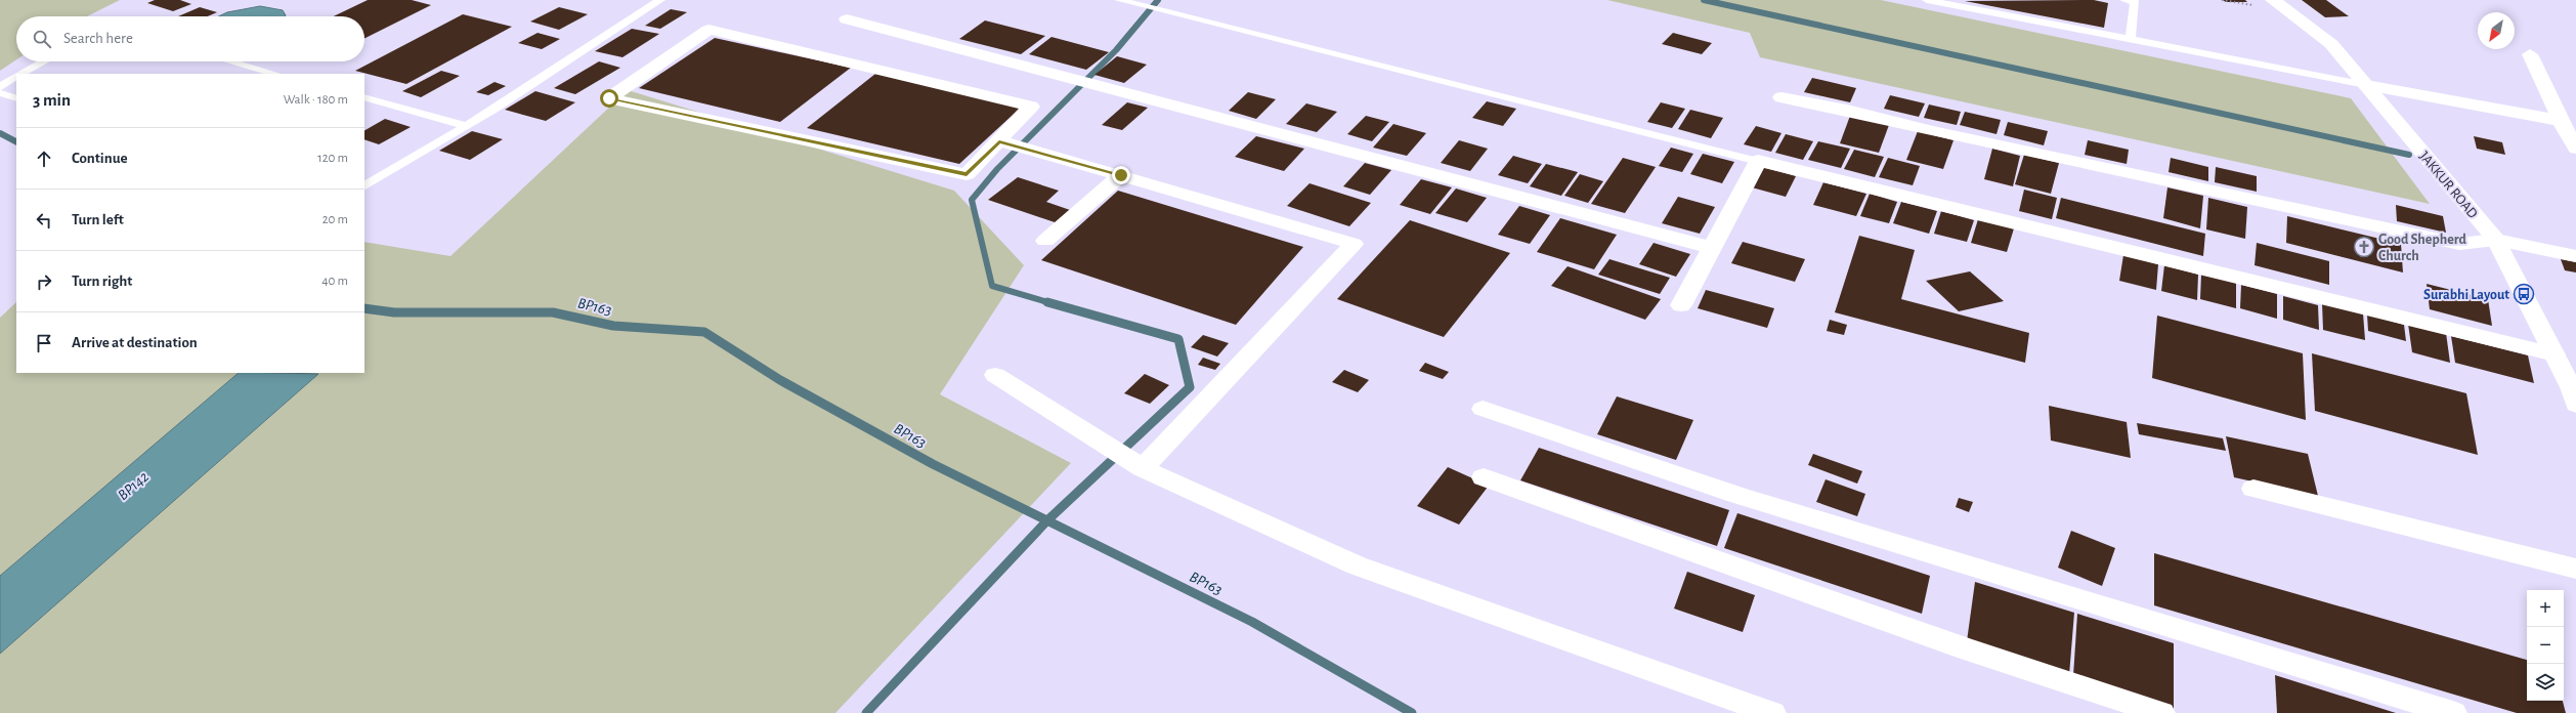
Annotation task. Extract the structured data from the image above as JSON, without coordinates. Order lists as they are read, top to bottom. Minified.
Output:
{"streets":{"street":["JAKKUR ROAD"]},"water":["BP163","BP142"],"places":{"church":["Good Shepherd Church"],"bus stop":["Surabhi Layout"]},"north":"bottom left","page":{"search":"Search here","heading":["3 min","Walk · 180 m"],"list":[["Continue","120 m"],["Turn left","20 m"],["Turn right","40 m"],"Arrive at destination"],"map_buttons":["+","−"]}}
